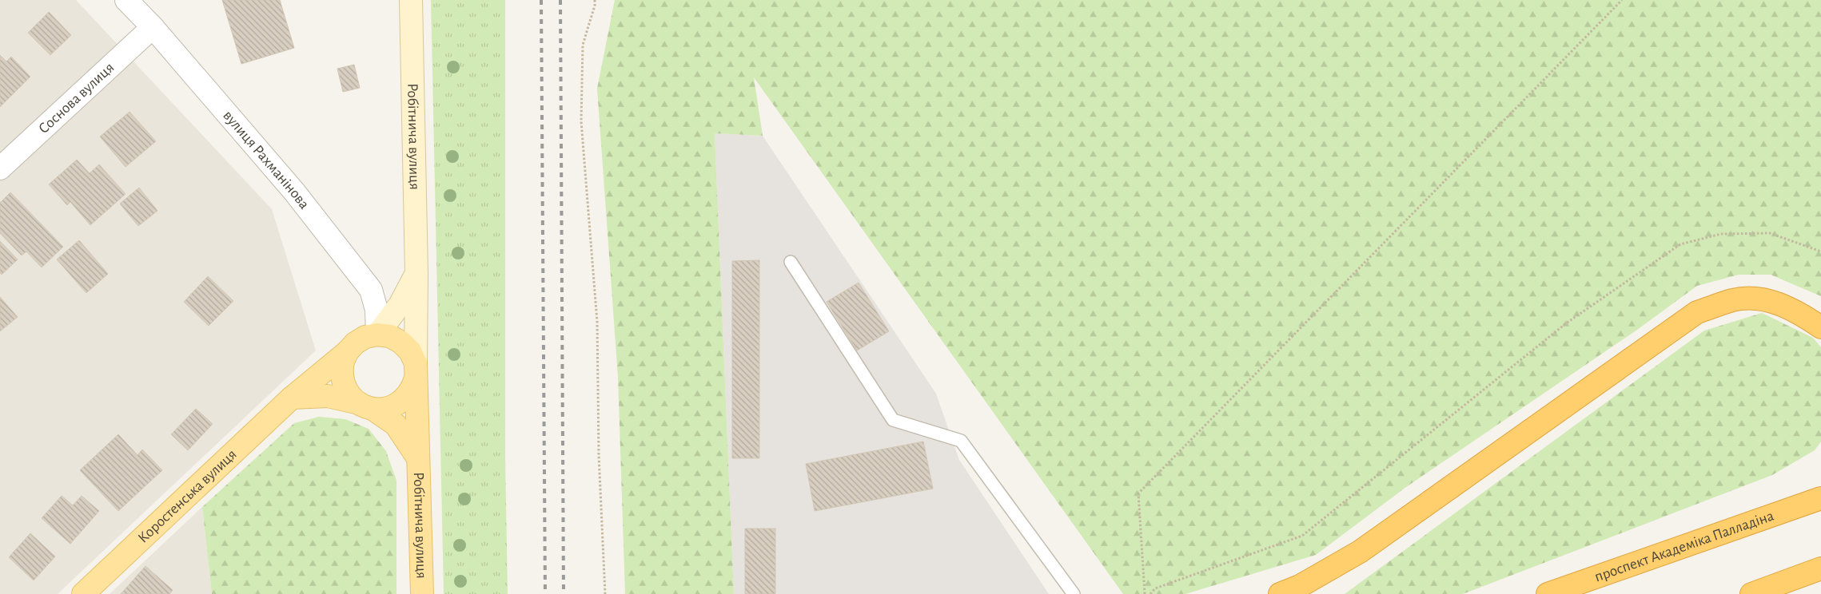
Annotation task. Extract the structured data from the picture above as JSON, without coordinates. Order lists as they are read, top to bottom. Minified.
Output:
{"streets":{"highway":["проспект Академіка Палладіна"],"main road":["Робітнича вулиця","Коростенська вулиця"],"street":["Соснова вулиця","вулиця Рахманінова"]},"crossings":[["Соснова вулиця","вулиця Рахманінова"],["Робітнича вулиця","вулиця Рахманінова"],["Робітнича вулиця","Коростенська вулиця"],["вулиця Рахманінова","Коростенська вулиця"]]}
